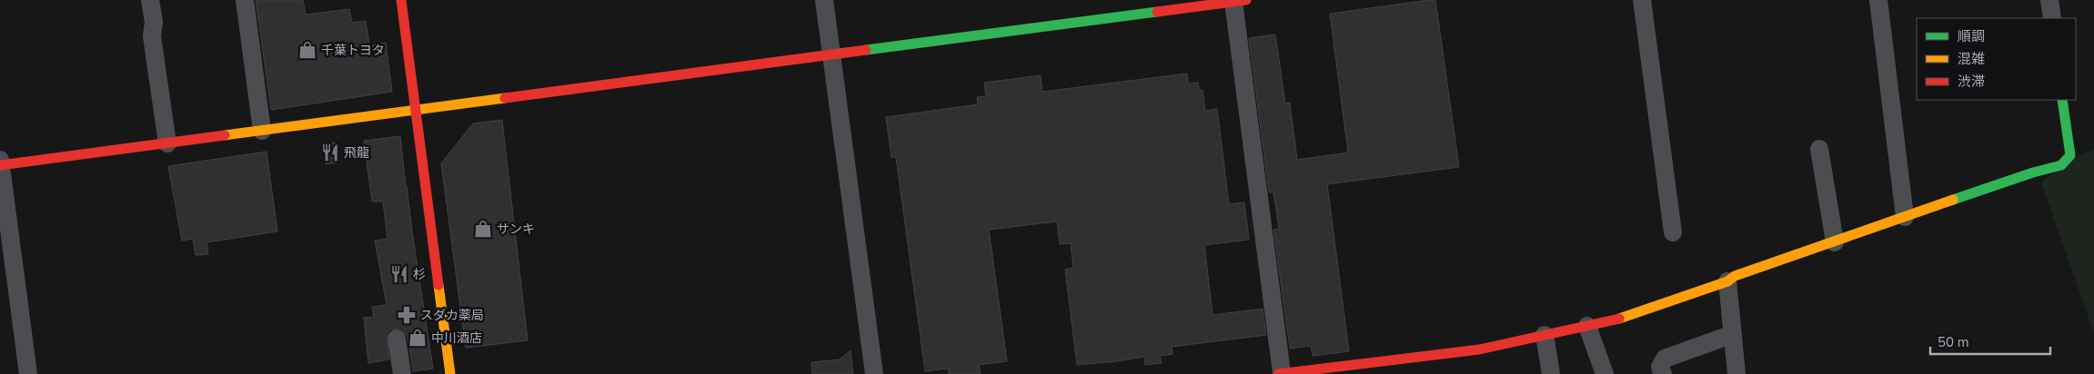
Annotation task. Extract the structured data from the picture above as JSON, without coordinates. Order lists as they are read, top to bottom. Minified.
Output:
{"places":{"shop":["千葉トヨタ","サンキ","中川酒店"],"restaurant":["飛龍","杉"],"pharmacy":["スダカ薬局"]},"legend":["順調","混雑","渋滞"],"scale_bar":"50 m"}
